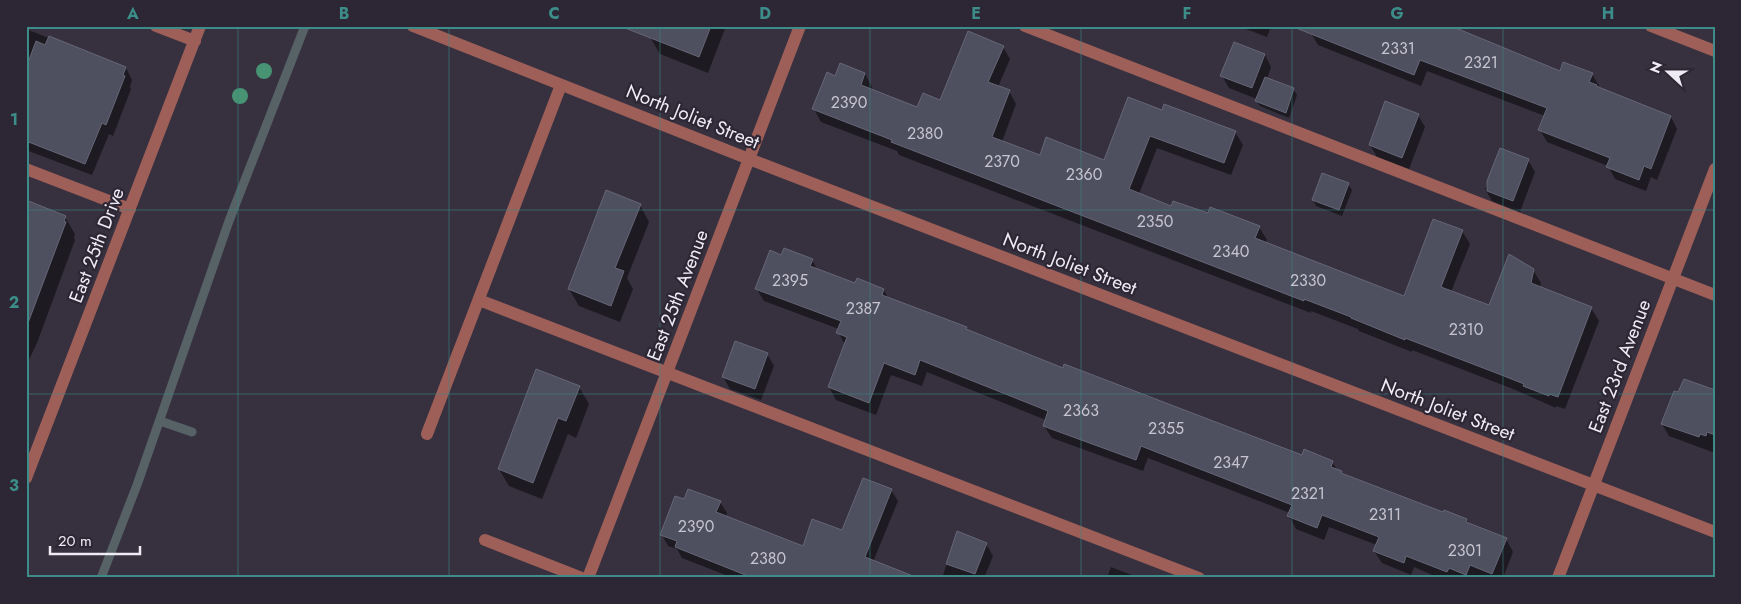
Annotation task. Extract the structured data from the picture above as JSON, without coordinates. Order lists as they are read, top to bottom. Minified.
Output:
{"streets":{"street":["North Joliet Street","East 25th Drive","East 25th Avenue","East 23rd Avenue"]},"crossings":[["North Joliet Street","East 25th Avenue"],["North Joliet Street","East 23rd Avenue"]],"house_numbers":["2331","2321","2390","2380","2370","2360","2350","2340","2395","2330","2387","2310","2363","2355","2347","2321","2311","2390","2301","2380"],"scale_bar":"20 m","north":"left","grid":{"columns":["A","B","C","D","E","F","G","H"],"rows":["1","2","3"]}}
